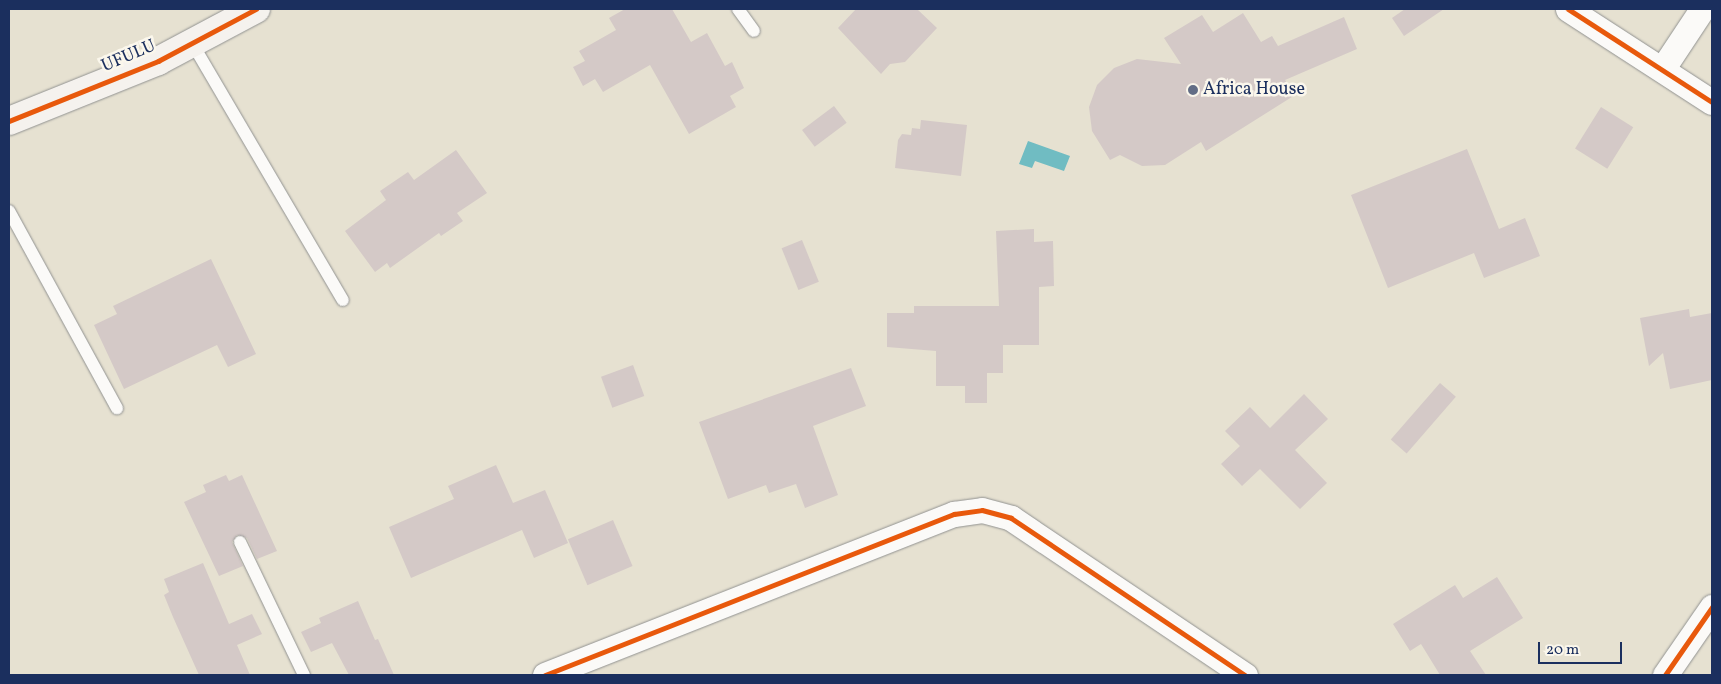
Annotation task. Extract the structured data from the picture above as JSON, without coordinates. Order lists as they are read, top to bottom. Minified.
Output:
{"streets":{"street":["UFULU"]},"places":["Africa House"],"scale_bar":"20 m"}
